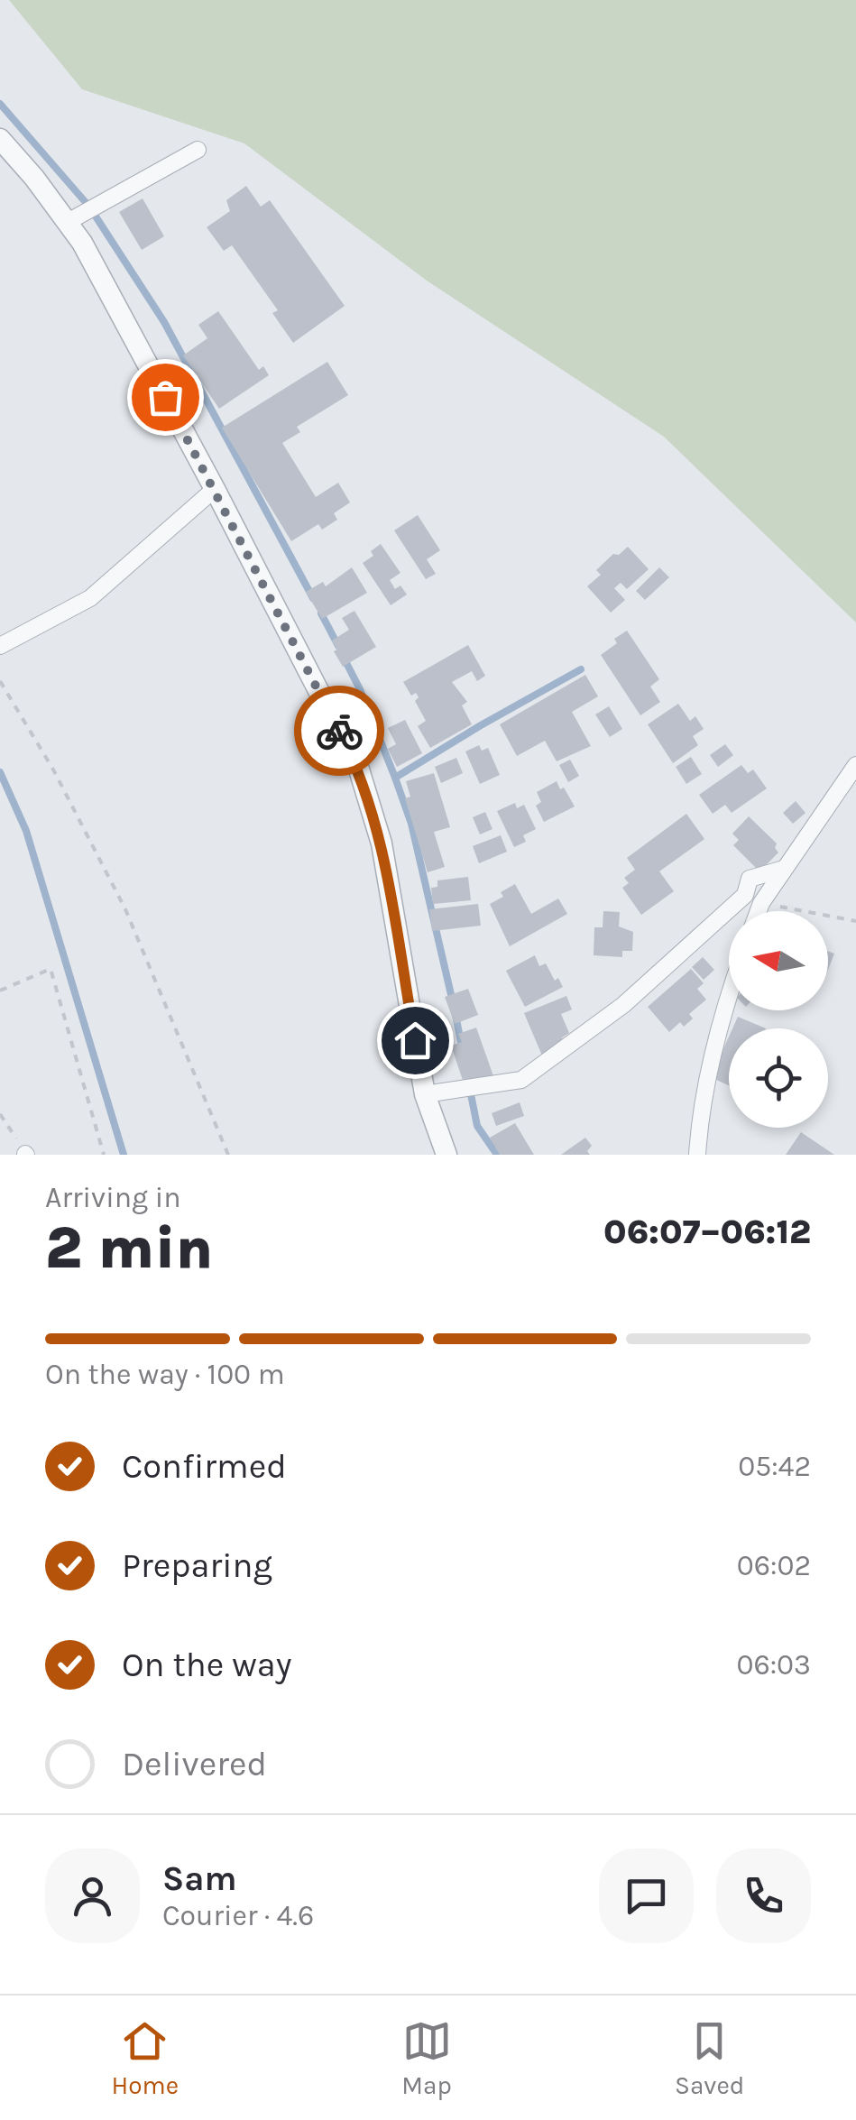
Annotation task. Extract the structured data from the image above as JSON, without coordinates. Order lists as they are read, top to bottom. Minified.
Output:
{"north":"left","page":{"heading":["2 min","Arriving in","06:07–06:12"],"panel":["Sam","Courier · 4.6"],"bar":"On the way · 100 m","list":[["Confirmed","05:42"],["Preparing","06:02"],["On the way","06:03"],"Delivered"],"tabs":["Home","Map","Saved"]}}
